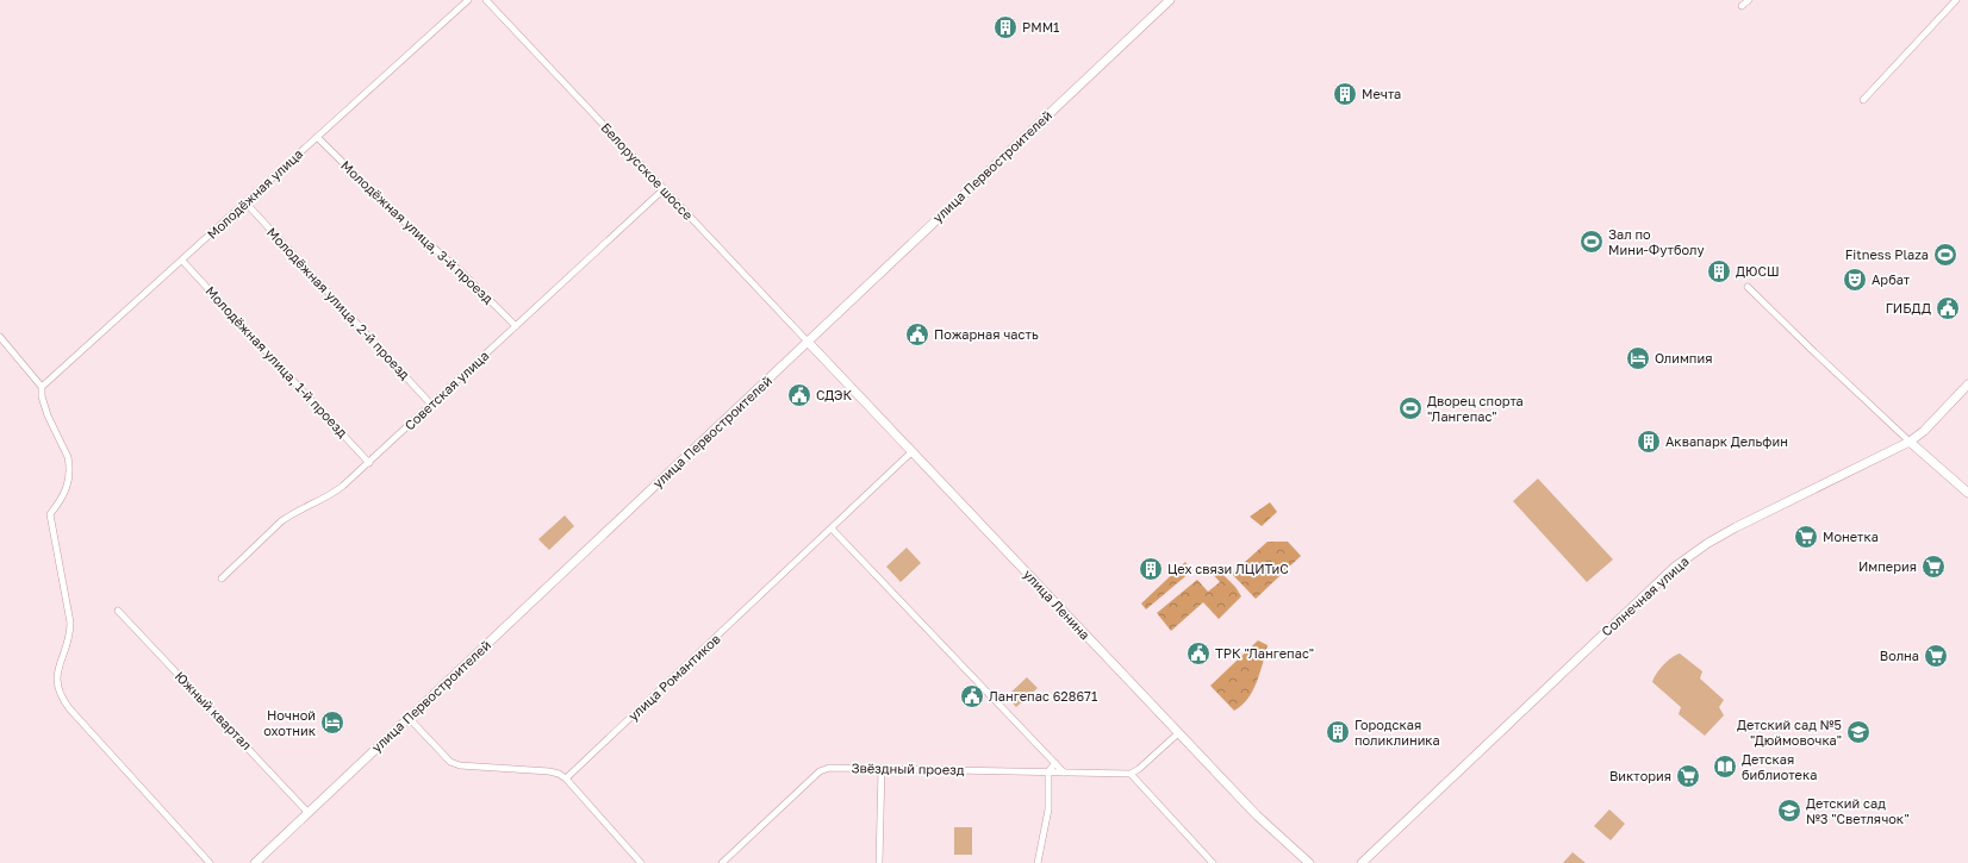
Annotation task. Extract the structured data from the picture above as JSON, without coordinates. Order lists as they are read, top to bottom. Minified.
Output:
{"streets":{"street":["улица Первостроителей","Белорусское шоссе","Молодёжная улица","Молодёжная улица, 3-й проезд","Молодёжная улица, 2-й проезд","Молодёжная улица, 1-й проезд","Советская улица","Солнечная улица","улица Ленина","улица Романтиков","Южный квартал","Звёздный проезд"]},"crossings":[["улица Первостроителей","Белорусское шоссе"],["улица Первостроителей","улица Ленина"],["улица Первостроителей","Южный квартал"],["Белорусское шоссе","Советская улица"],["Белорусское шоссе","улица Ленина"],["Молодёжная улица","Молодёжная улица, 3-й проезд"],["Молодёжная улица","Молодёжная улица, 2-й проезд"],["Молодёжная улица","Молодёжная улица, 1-й проезд"],["Молодёжная улица, 3-й проезд","Советская улица"],["Молодёжная улица, 2-й проезд","Советская улица"],["Молодёжная улица, 1-й проезд","Советская улица"],["улица Ленина","улица Романтиков"]],"places":{"building":["РММ1","Мечта","ДЮСШ","Аквапарк Дельфин","Цех связи ЛЦИТиС","Городская поликлиника"],"sports":["Зал по Мини-Футболу","Fitness Plaza","Дворец спорта \"Лангепас\""],"theatre":["Арбат"],"public building":["ГИБДД","Пожарная часть","СДЭК","ТРК \"Лангепас\"","Лангепас 628671"],"hotel":["Олимпия","Ночной охотник"],"supermarket":["Монетка","Империя","Волна","Виктория"],"school or university":["Детский сад №5 \"Дюймовочка\"","Детский сад №3 \"Светлячок\""],"library":["Детская библиотека"]}}
